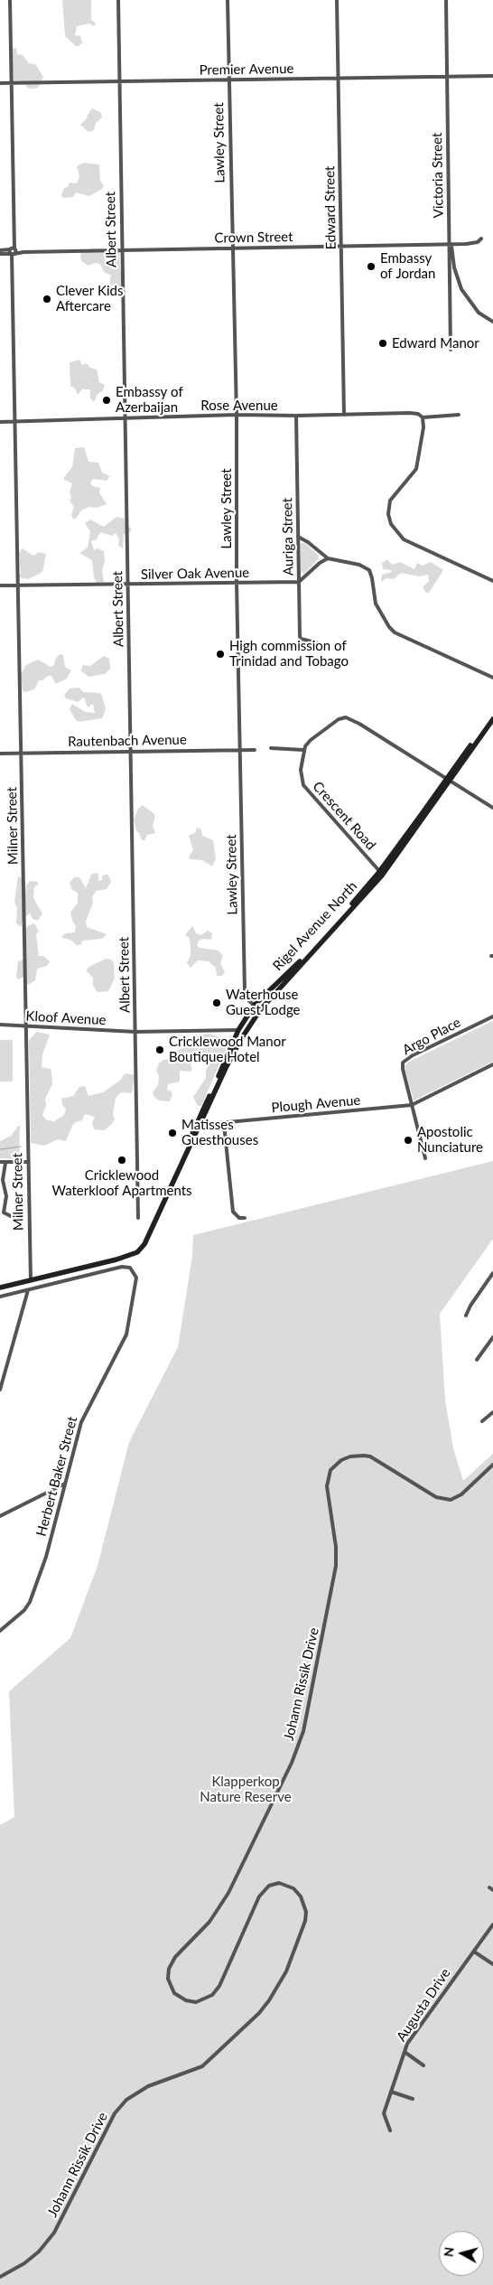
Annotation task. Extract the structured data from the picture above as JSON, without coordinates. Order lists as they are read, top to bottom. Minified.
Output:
{"streets":{"main road":["Rigel Avenue North"],"street":["Premier Avenue","Lawley Street","Victoria Street","Edward Street","Albert Street","Crown Street","Rose Avenue","Auriga Street","Silver Oak Avenue","Rautenbach Avenue","Crescent Road","Milner Street","Kloof Avenue","Argo Place","Plough Avenue","Herbert Baker Street","Johann Rissik Drive","Augusta Drive"]},"crossings":[["Premier Avenue","Lawley Street"],["Premier Avenue","Victoria Street"],["Premier Avenue","Edward Street"],["Premier Avenue","Albert Street"],["Premier Avenue","Milner Street"],["Lawley Street","Crown Street"],["Lawley Street","Rose Avenue"],["Lawley Street","Silver Oak Avenue"],["Lawley Street","Rautenbach Avenue"],["Lawley Street","Rigel Avenue North"],["Victoria Street","Crown Street"],["Edward Street","Crown Street"],["Edward Street","Rose Avenue"],["Albert Street","Crown Street"],["Albert Street","Rose Avenue"],["Albert Street","Silver Oak Avenue"],["Albert Street","Rautenbach Avenue"],["Albert Street","Kloof Avenue"],["Crown Street","Milner Street"],["Rose Avenue","Auriga Street"],["Rose Avenue","Milner Street"],["Auriga Street","Silver Oak Avenue"],["Silver Oak Avenue","Milner Street"],["Rautenbach Avenue","Milner Street"],["Crescent Road","Rigel Avenue North"],["Milner Street","Rigel Avenue North"],["Milner Street","Kloof Avenue"],["Rigel Avenue North","Kloof Avenue"],["Rigel Avenue North","Plough Avenue"],["Argo Place","Plough Avenue"]],"parks":["Klapperkop Nature Reserve"],"places":["Embassy of Jordan","Clever Kids Aftercare","Edward Manor","Embassy of Azerbaijan","High commission of Trinidad and Tobago","Waterhouse Guest Lodge","Cricklewood Manor Boutique Hotel","Matisses Guesthouses","Apostolic Nunciature","Cricklewood Waterkloof Apartments"],"north":"left"}
